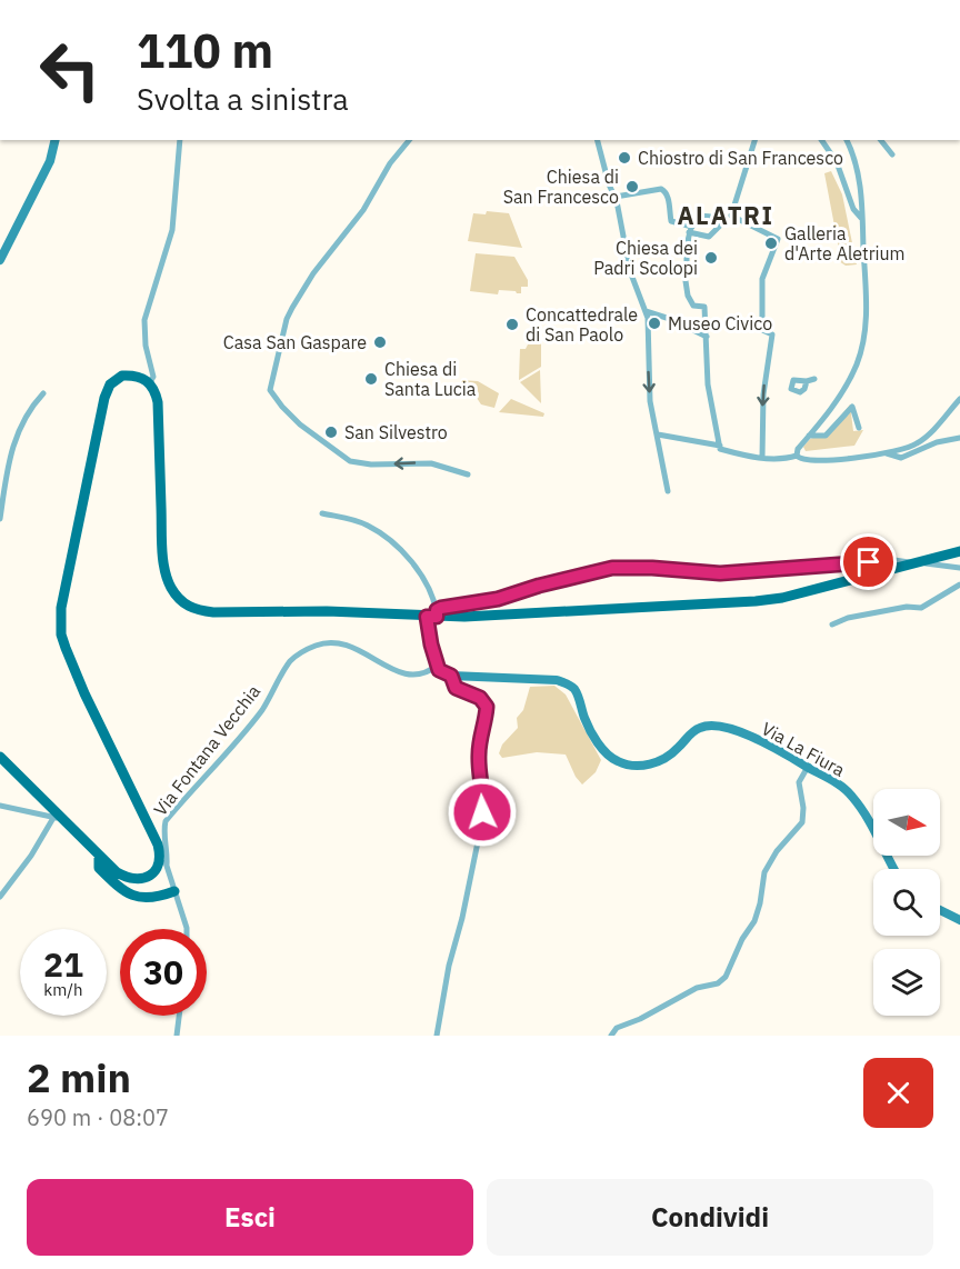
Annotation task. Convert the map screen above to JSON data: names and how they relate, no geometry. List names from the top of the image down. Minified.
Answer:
{"streets":{"main road":["Via La Fiura"],"street":["Via Fontana Vecchia"]},"districts":["ALATRI"],"places":["Chiostro di San Francesco","Chiesa di San Francesco","Galleria d'Arte Aletrium","Chiesa dei Padri Scolopi","Museo Civico","Concattedrale di San Paolo","Casa San Gaspare","Chiesa di Santa Lucia","San Silvestro"],"north":"right","page":{"turn":["110 m","Svolta a sinistra"],"speed":"21 km/h","limit":"30","heading":["2 min","690 m · 08:07"],"buttons":["Esci","Condividi"]}}
